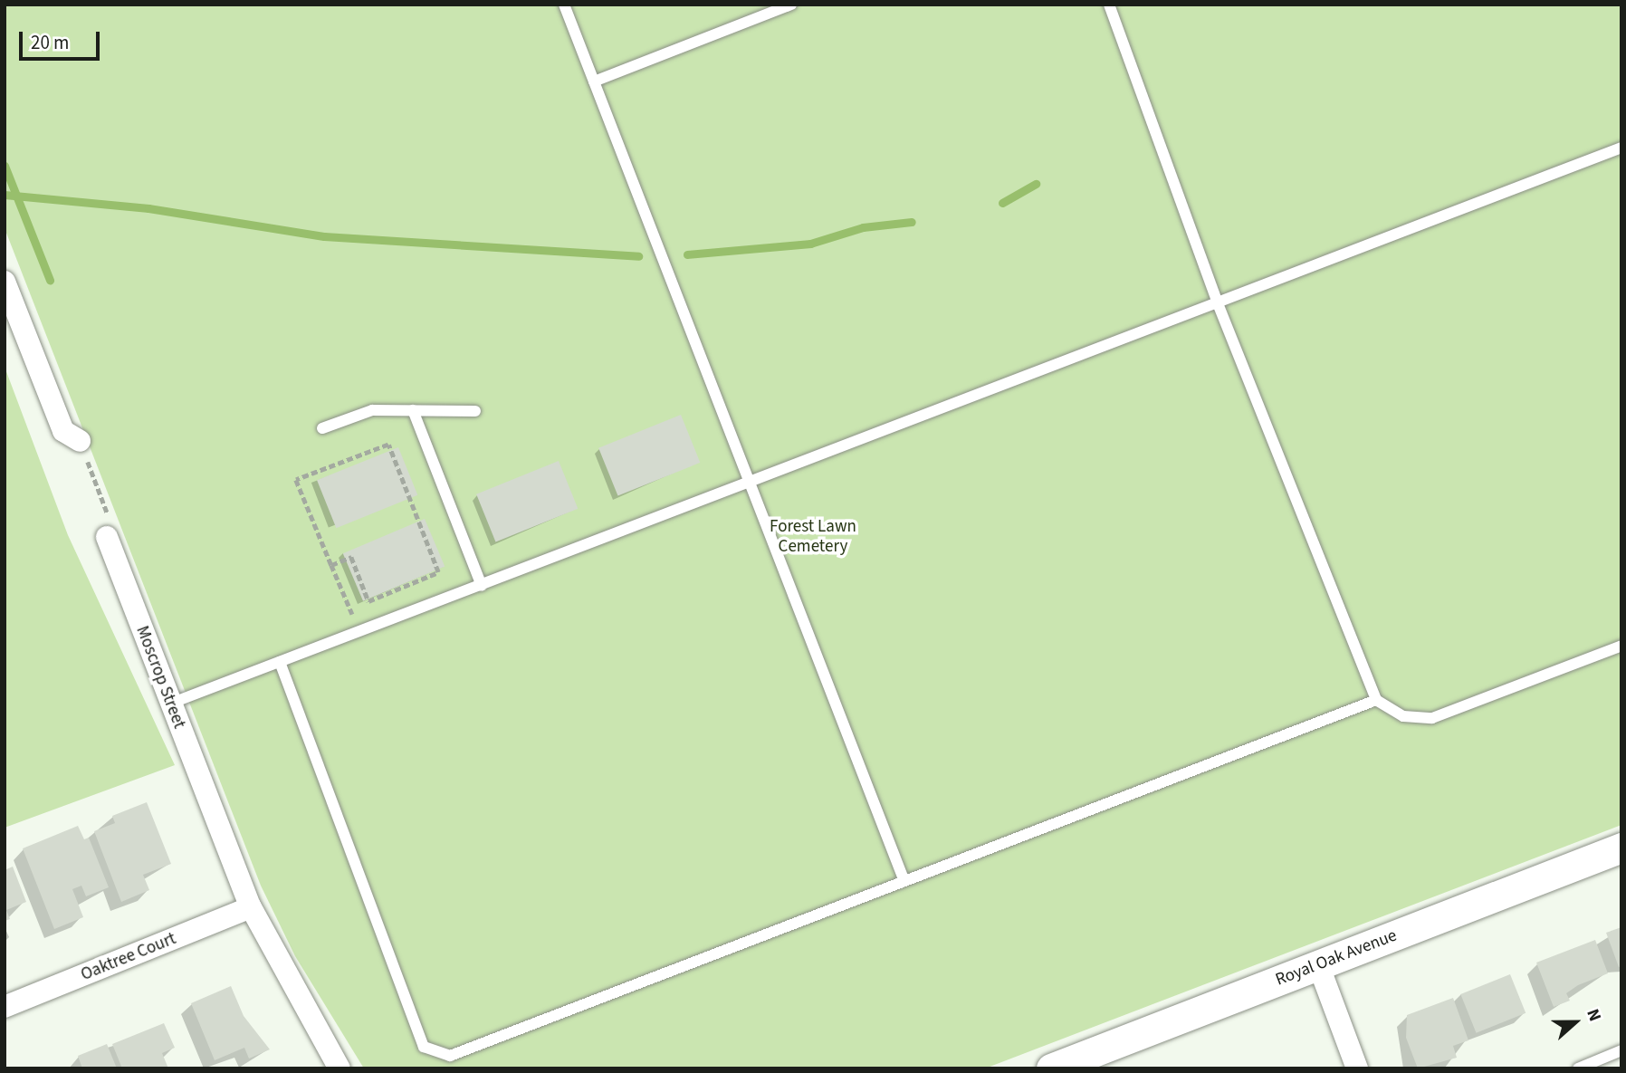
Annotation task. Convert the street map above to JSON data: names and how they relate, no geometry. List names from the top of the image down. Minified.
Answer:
{"streets":{"street":["Moscrop Street","Oaktree Court","Royal Oak Avenue"]},"crossings":[["Moscrop Street","Oaktree Court"]],"parks":["Forest Lawn Cemetery"],"scale_bar":"20 m","north":"right"}
